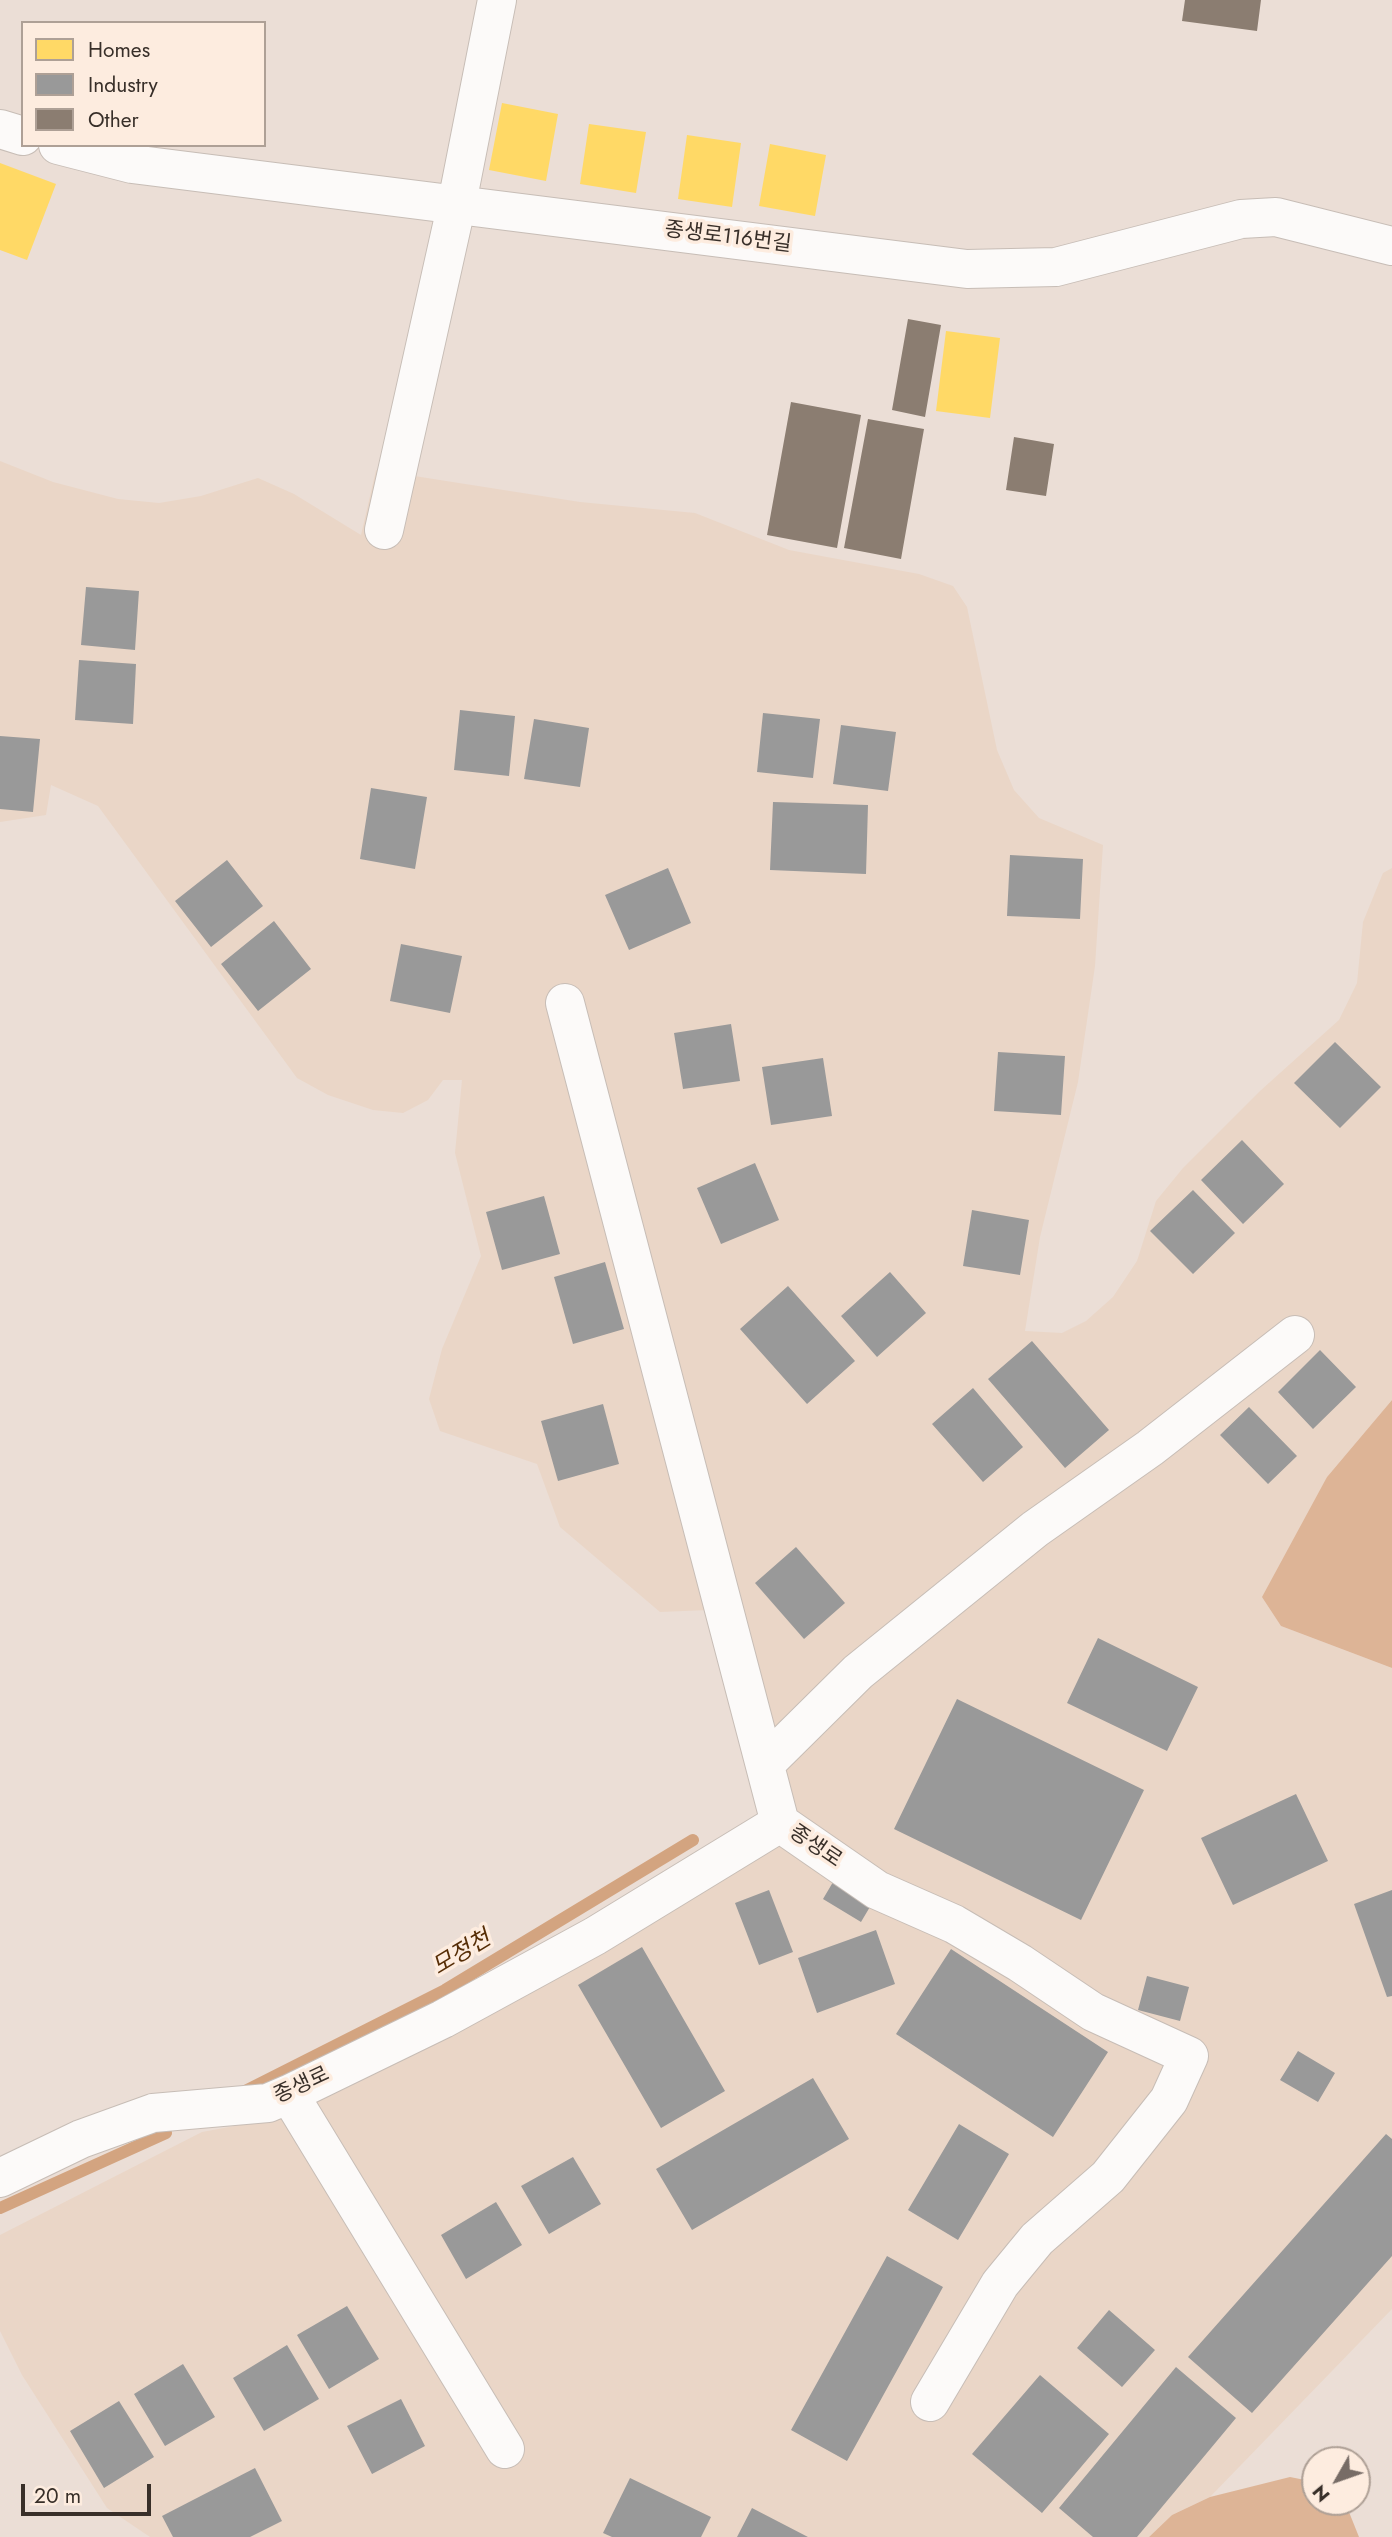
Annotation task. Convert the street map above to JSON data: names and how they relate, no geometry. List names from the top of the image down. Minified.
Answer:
{"streets":{"lane":["종생로116번길","종생로"]},"water":["모정천"],"legend":["Homes","Industry","Other"],"scale_bar":"20 m","north":"bottom left"}
